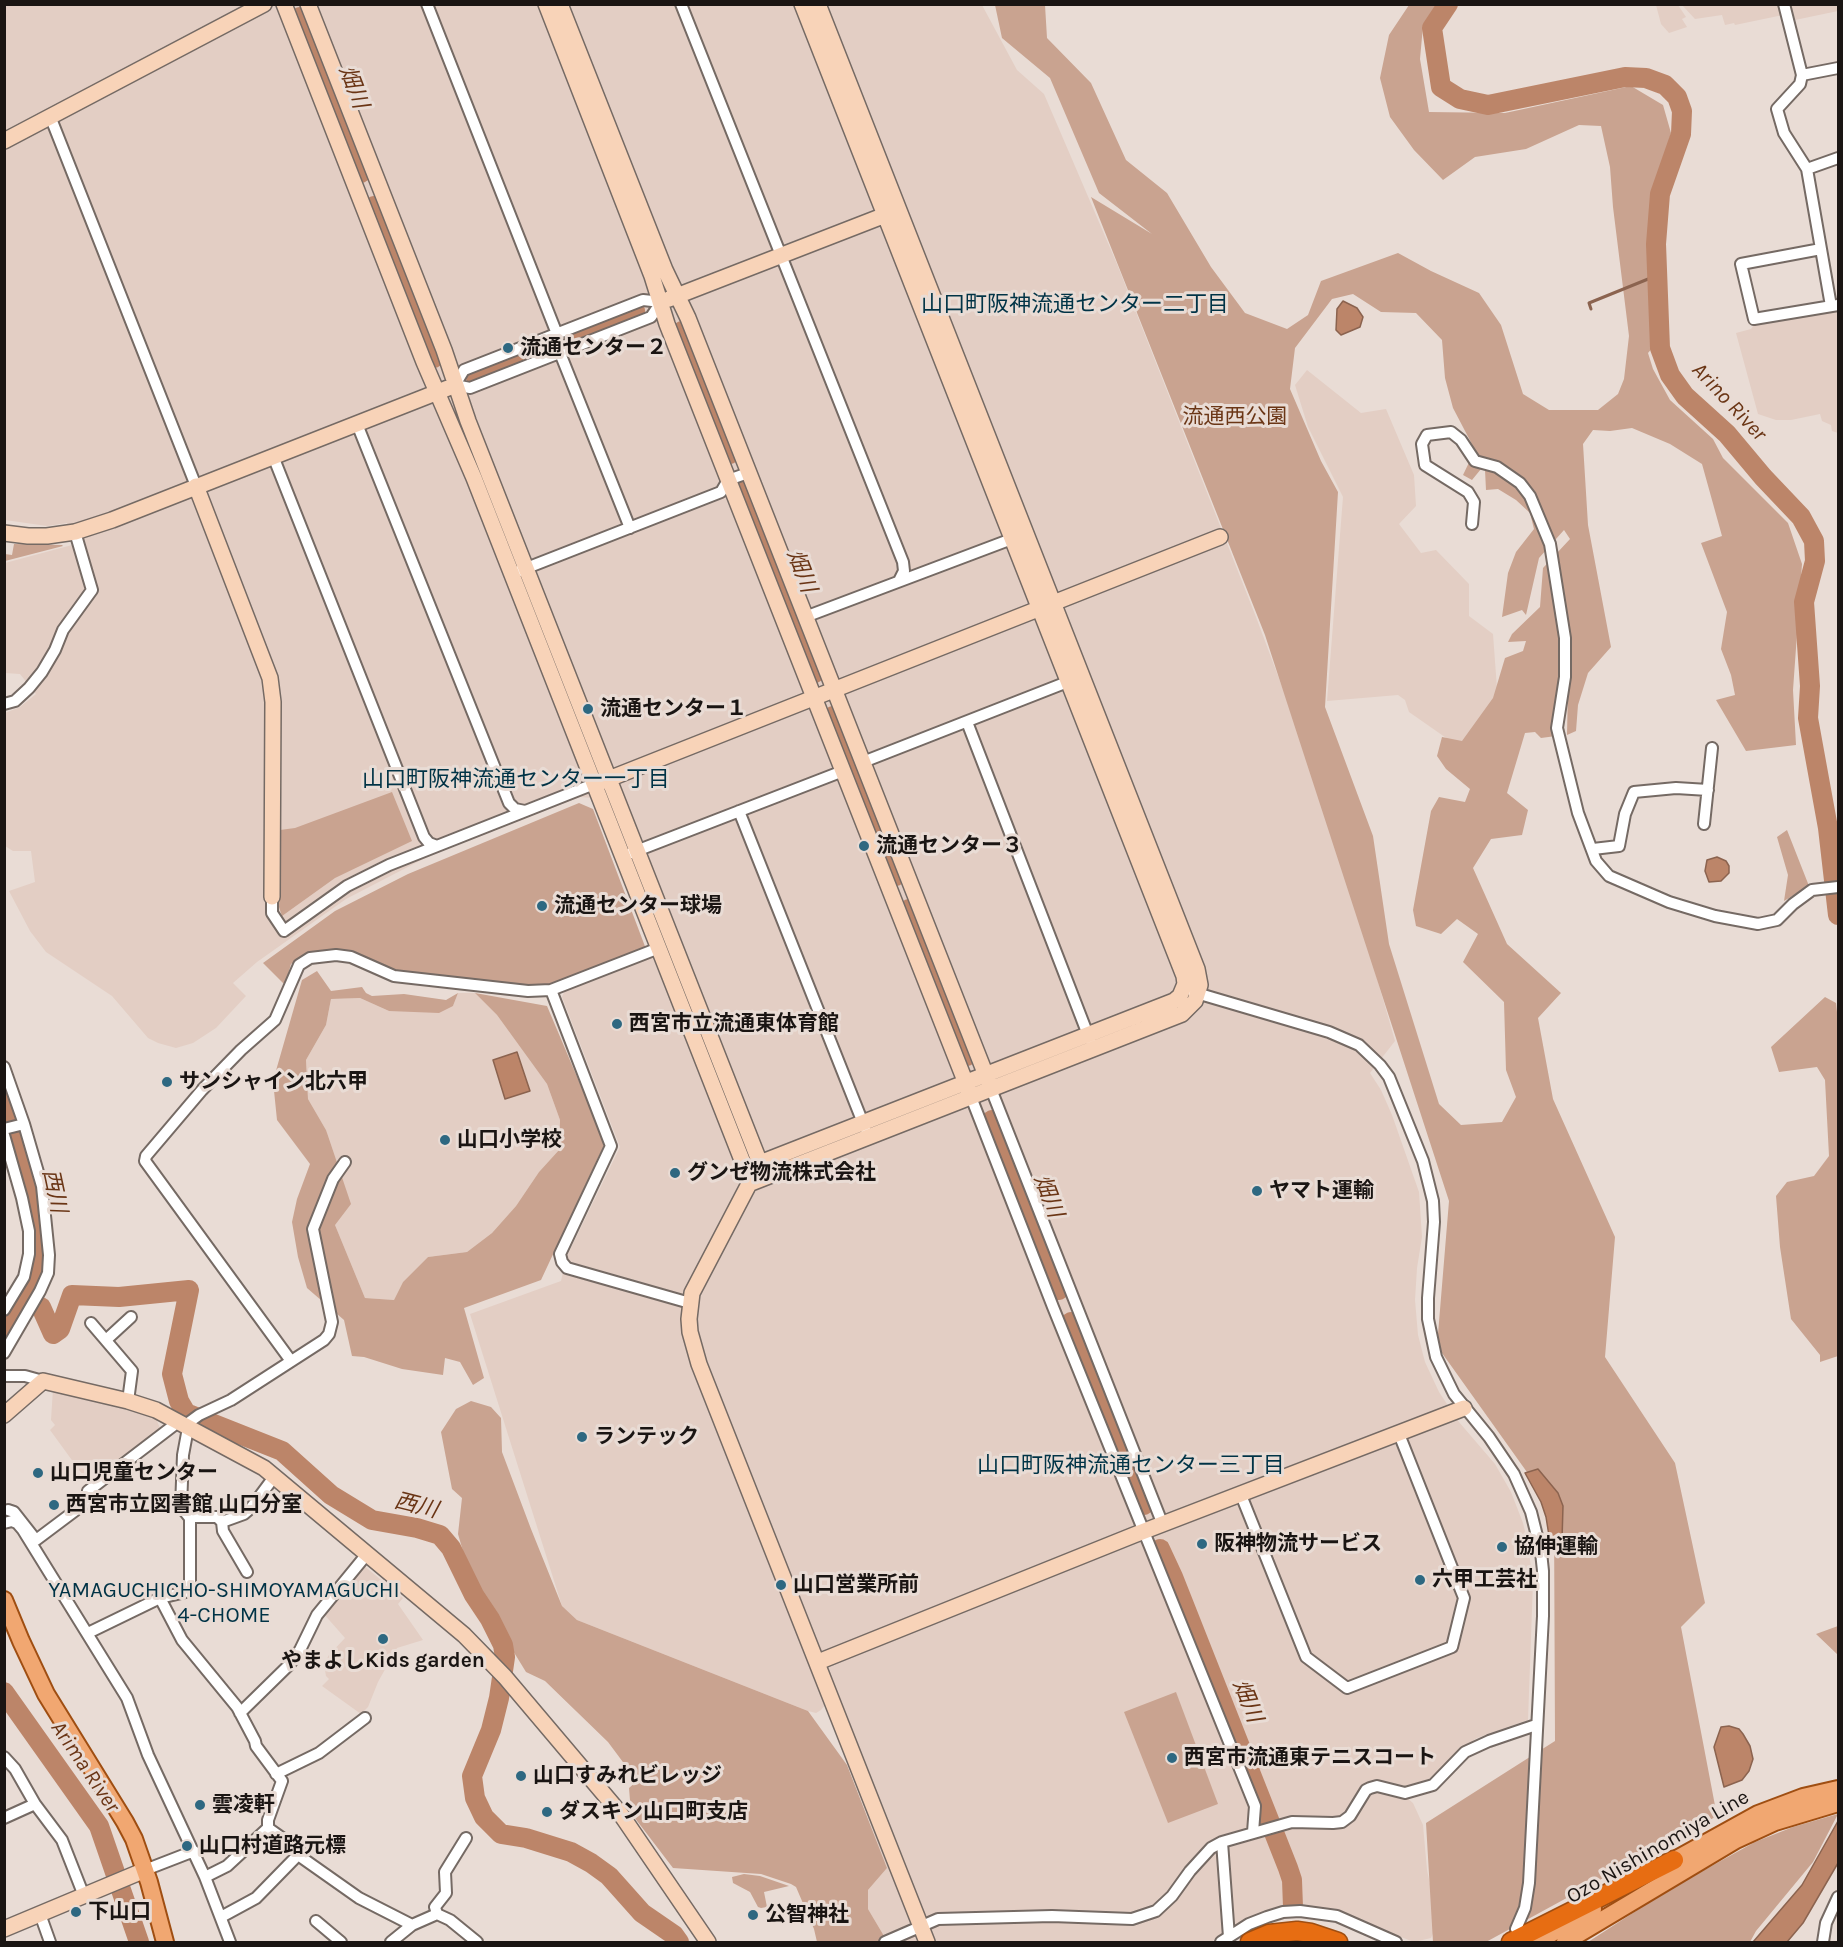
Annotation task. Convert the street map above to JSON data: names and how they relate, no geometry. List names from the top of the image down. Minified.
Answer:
{"streets":{"main road":["Ozo Nishinomiya Line"]},"districts":["山口町阪神流通センター二丁目","山口町阪神流通センター一丁目","山口町阪神流通センター三丁目","YAMAGUCHICHO-SHIMOYAMAGUCHI 4-CHOME"],"water":["畑川","Arino River","西川","Arima River"],"parks":["流通西公園"],"places":["流通センター２","流通センター１","流通センター３","流通センター球場","西宮市立流通東体育館","サンシャイン北六甲","山口小学校","グンゼ物流株式会社","ヤマト運輸","ランテック","山口児童センター","西宮市立図書館 山口分室","阪神物流サービス","協伸運輸","六甲工芸社","山口営業所前","やまよしKids garden","西宮市流通東テニスコート","山口すみれビレッジ","雲凌軒","ダスキン山口町支店","山口村道路元標","下山口","公智神社"]}
